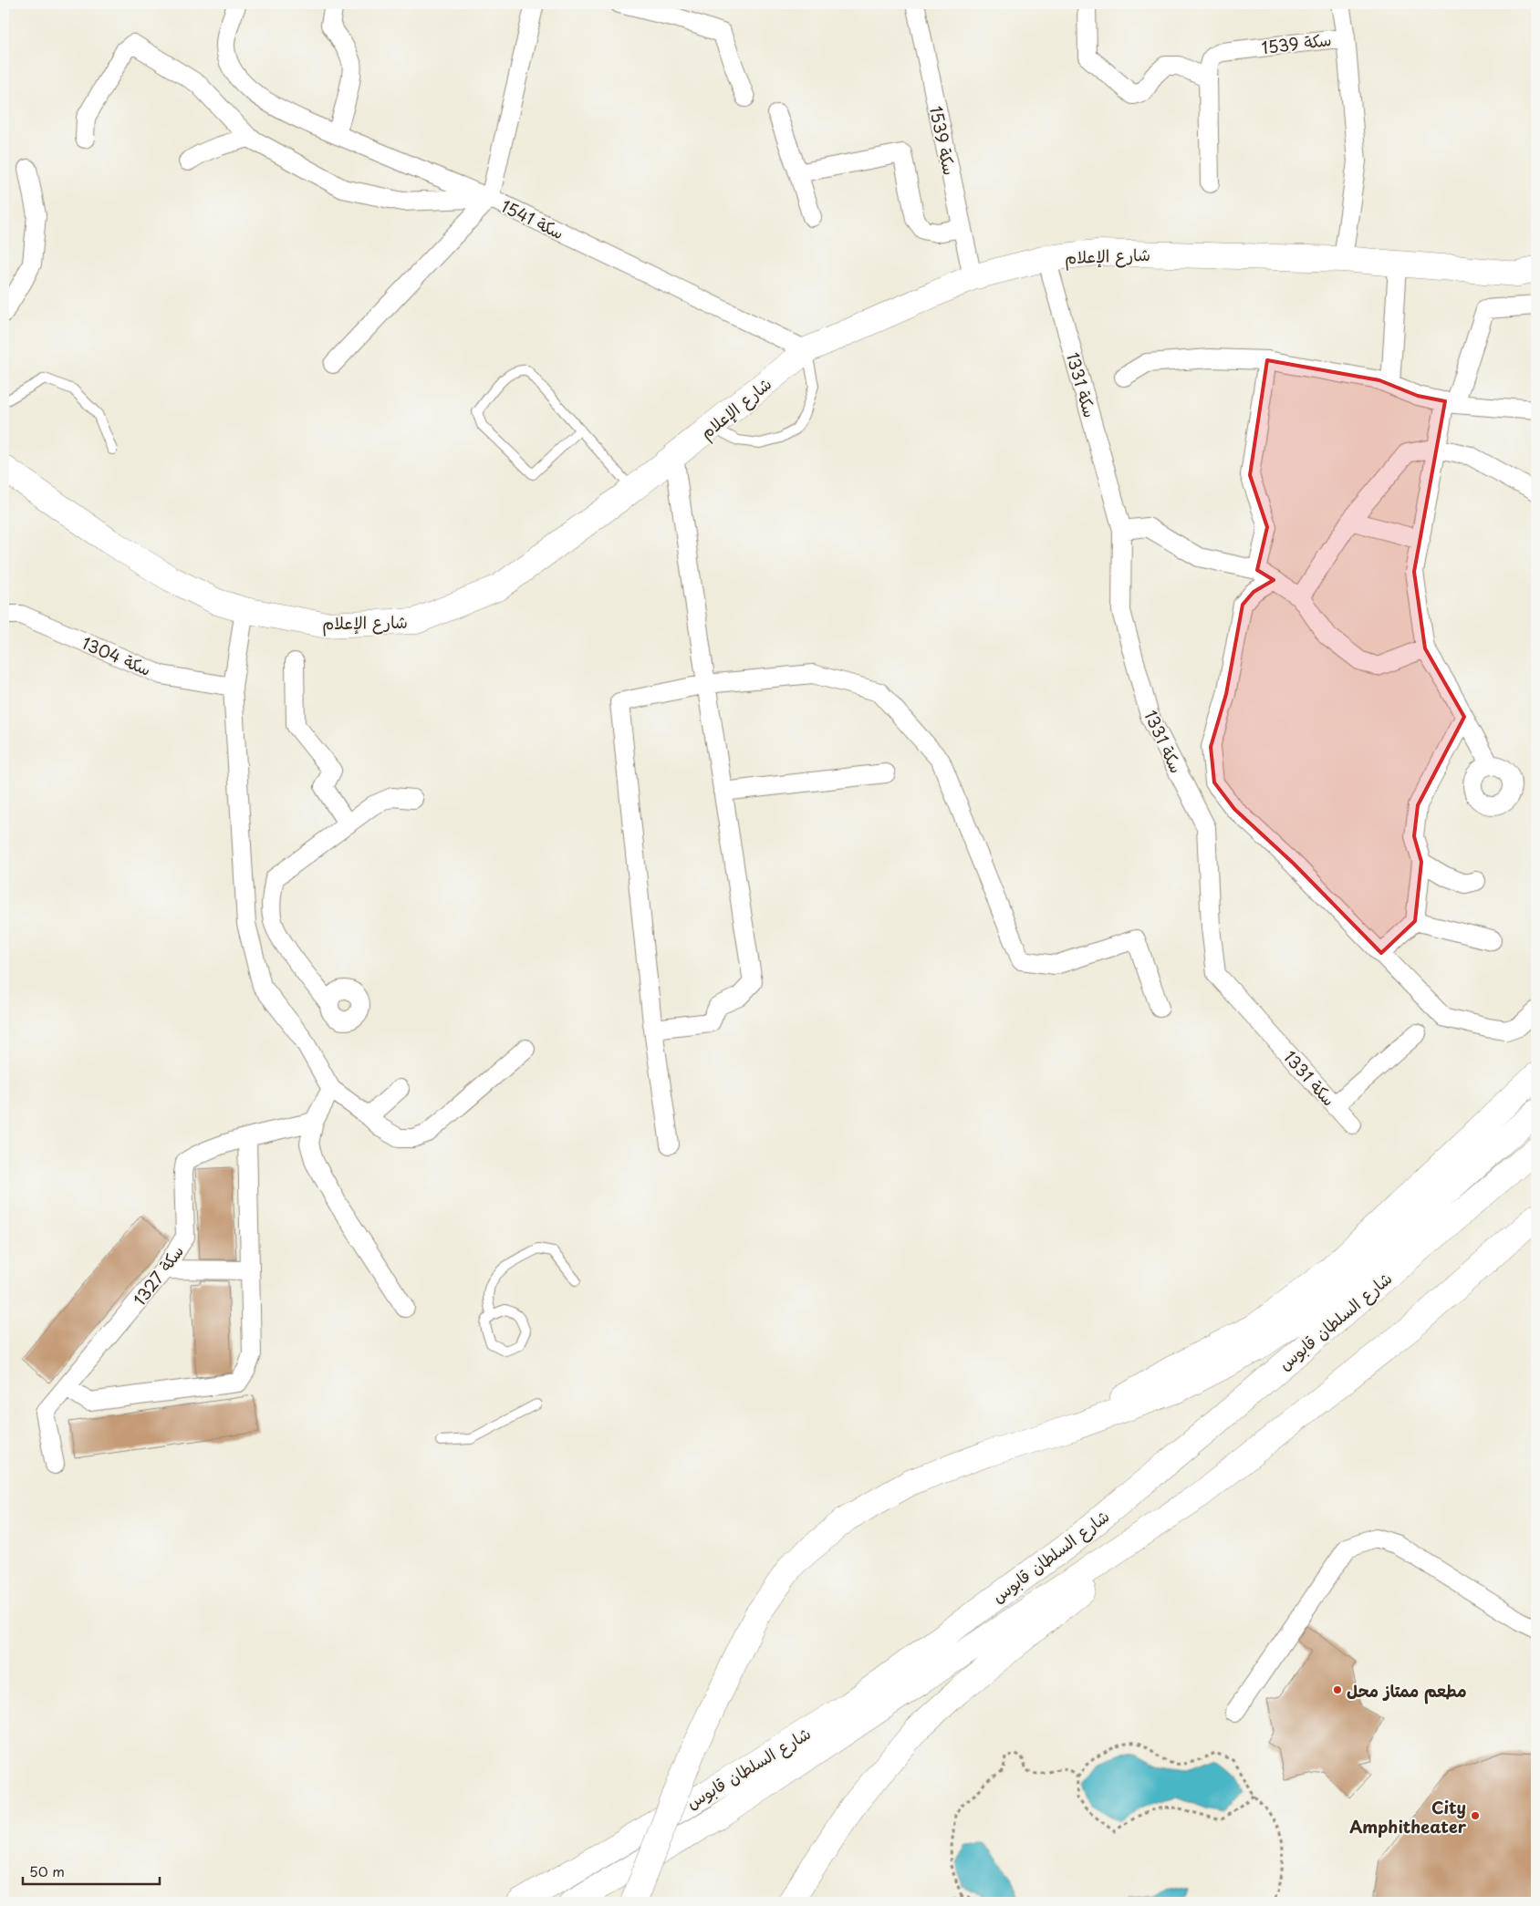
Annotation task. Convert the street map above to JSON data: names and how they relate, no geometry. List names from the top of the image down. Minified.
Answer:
{"streets":{"main road":["شارع الإعلام","شارع السلطان قابوس"],"street":["سكة 1539","سكة 1541","سكة 1331","سكة 1304","سكة 1327"]},"crossings":[["سكة 1539","شارع الإعلام"],["سكة 1541","شارع الإعلام"],["شارع الإعلام","سكة 1331"]],"places":["مطعم ممتاز محل","City Amphitheater"],"scale_bar":"50 m"}
